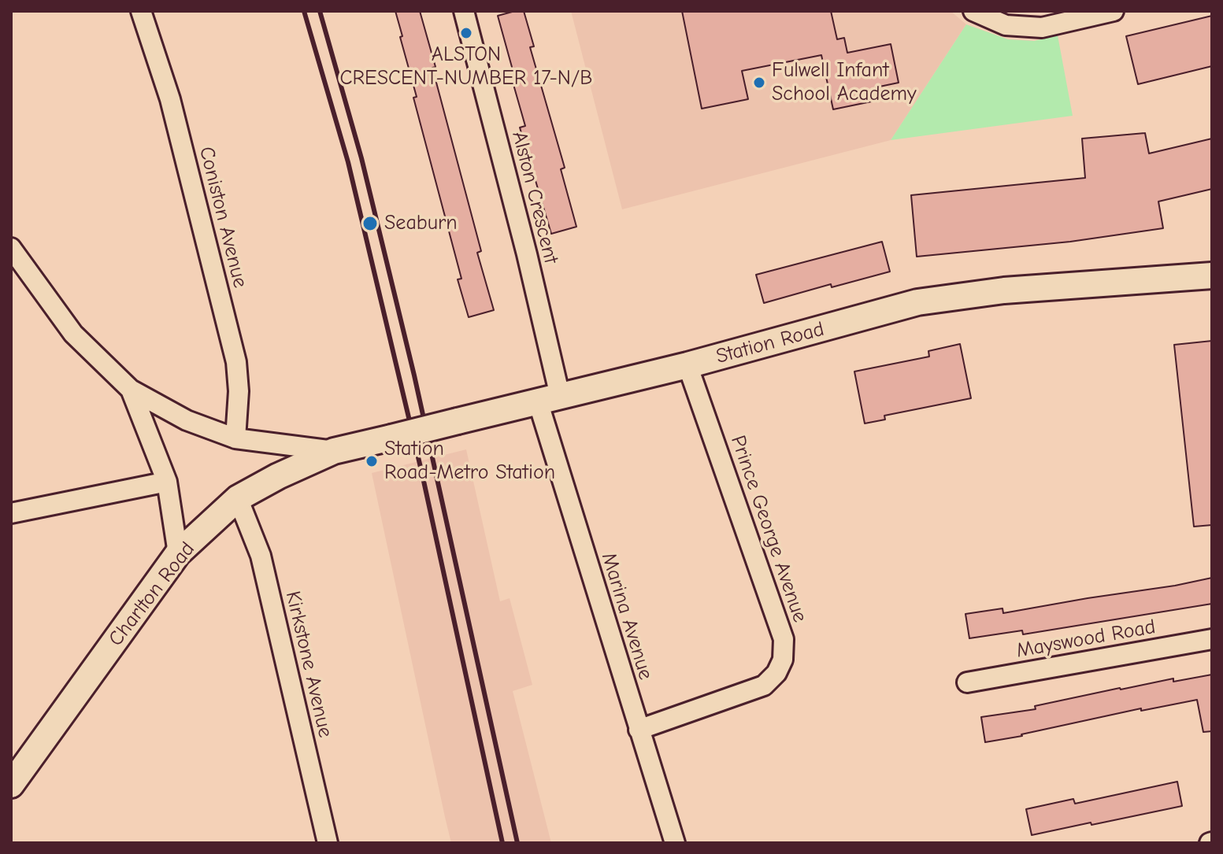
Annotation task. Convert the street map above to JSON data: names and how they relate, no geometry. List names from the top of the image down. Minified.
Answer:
{"streets":{"main road":["Station Road","Charlton Road"],"street":["Alston Crescent","Coniston Avenue","Prince George Avenue","Marina Avenue","Mayswood Road","Kirkstone Avenue"]},"crossings":[["Alston Crescent","Station Road"],["Alston Crescent","Marina Avenue"],["Station Road","Prince George Avenue"],["Station Road","Charlton Road"],["Station Road","Marina Avenue"],["Prince George Avenue","Marina Avenue"],["Charlton Road","Kirkstone Avenue"]],"places":["ALSTON CRESCENT-NUMBER 17-N/B","Fulwell Infant School Academy","Seaburn","Station Road-Metro Station"]}
